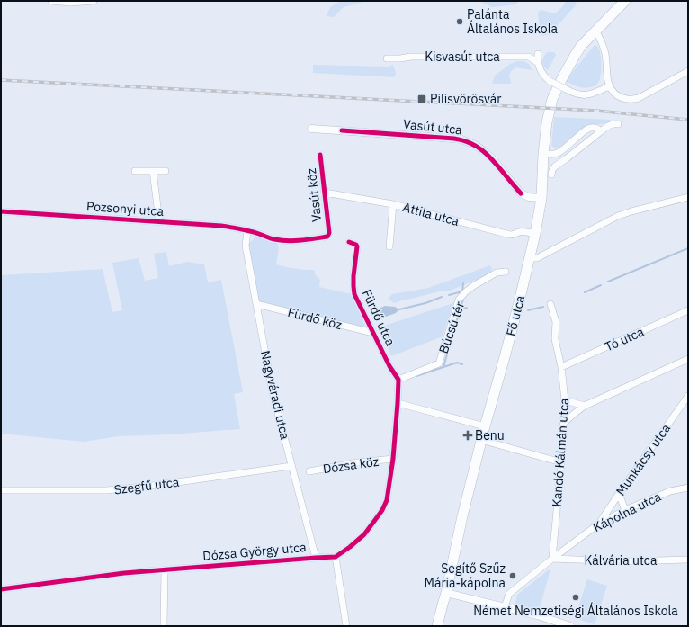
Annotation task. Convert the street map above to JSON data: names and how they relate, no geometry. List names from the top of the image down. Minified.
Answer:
{"streets":{"main road":["Fő utca"],"street":["Kisvasút utca","Vasút utca","Vasút köz","Pozsonyi utca","Attila utca","Fürdő utca","Fürdő köz","Búcsú tér","Tó utca","Nagyváradi utca","Kandó Kálmán utca","Munkácsy utca","Dózsa köz","Szegfű utca","Kápolna utca","Dózsa György utca","Kálvária utca"]},"crossings":[["Vasút utca","Fő utca"],["Vasút köz","Pozsonyi utca"],["Vasút köz","Attila utca"],["Vasút köz","Nagyváradi utca"],["Pozsonyi utca","Nagyváradi utca"],["Attila utca","Fő utca"],["Fürdő utca","Fürdő köz"],["Fürdő utca","Búcsú tér"],["Fürdő köz","Nagyváradi utca"],["Tó utca","Kandó Kálmán utca"],["Nagyváradi utca","Szegfű utca"],["Nagyváradi utca","Dózsa György utca"],["Kandó Kálmán utca","Kápolna utca"],["Kandó Kálmán utca","Kálvária utca"],["Munkácsy utca","Kápolna utca"],["Kápolna utca","Kálvária utca"]],"places":{"other":["Palánta Általános Iskola","Segítő Szűz Mária-kápolna","Német Nemzetiségi Általános Iskola"],"transit":["Pilisvörösvár"],"health":["Benu"]}}
